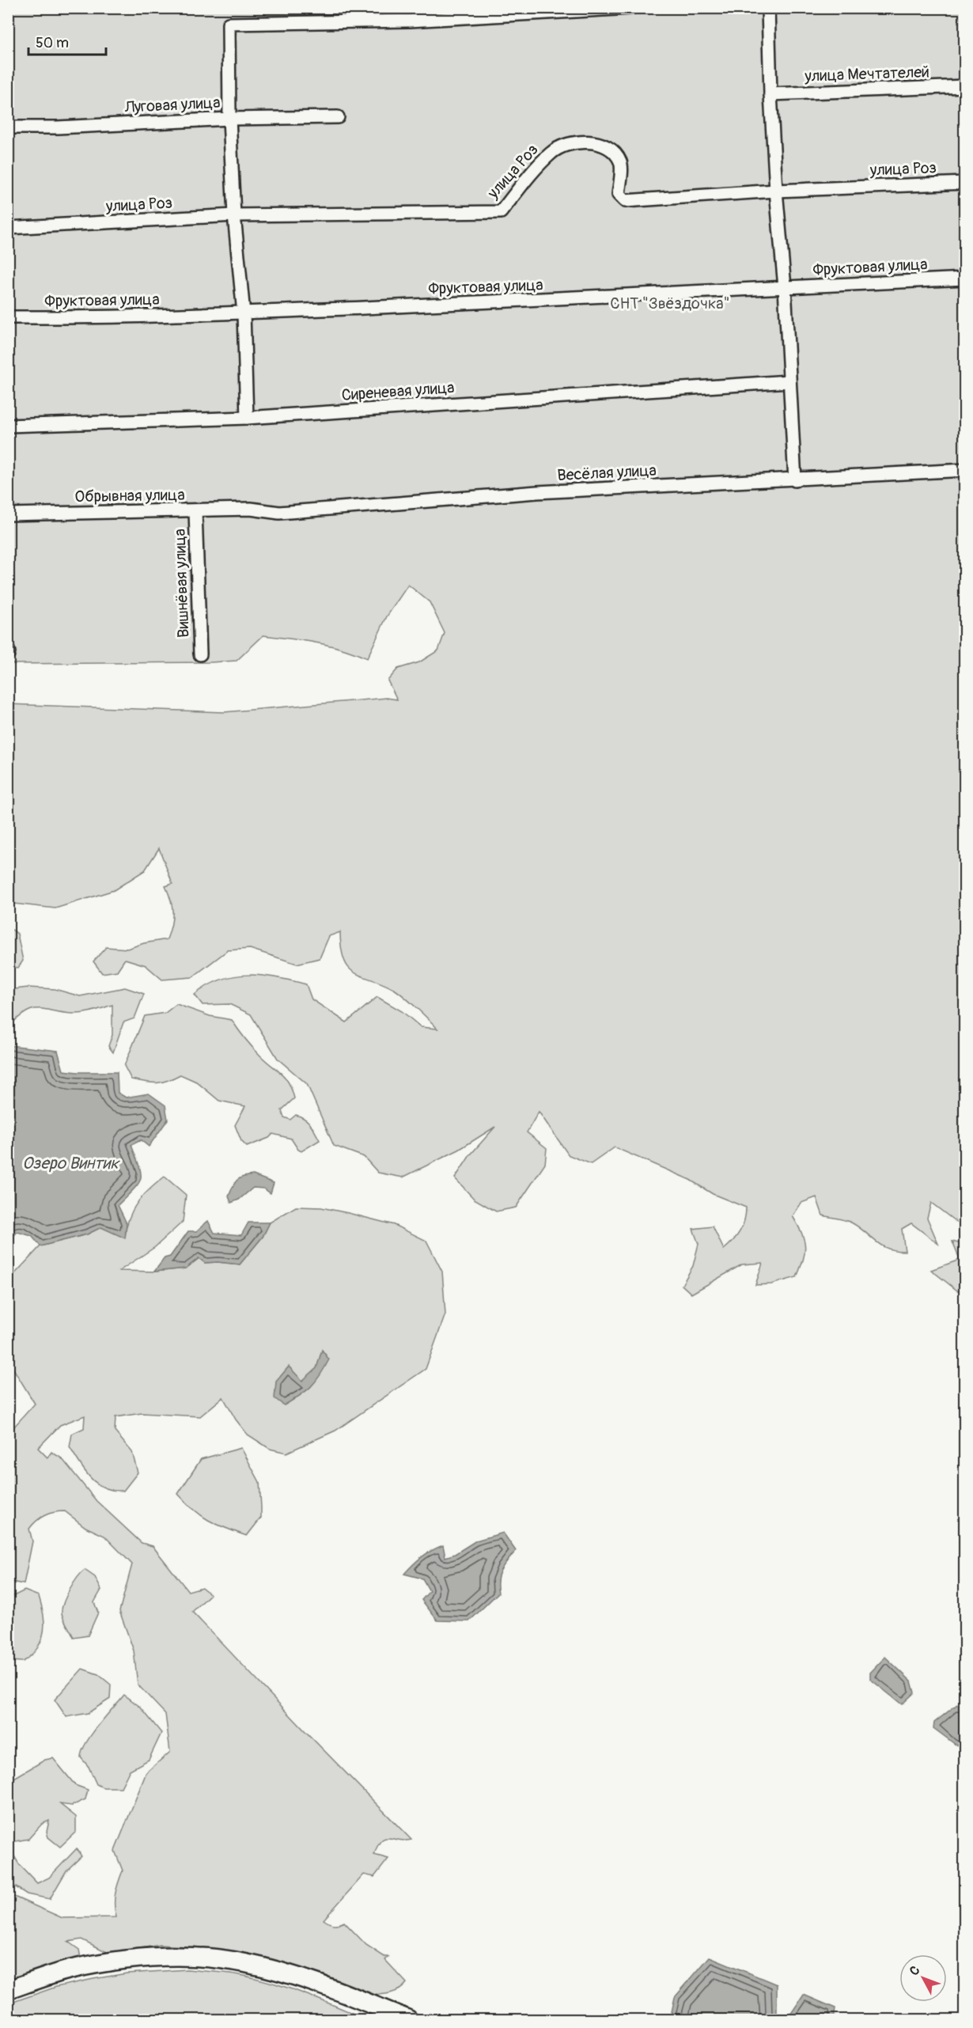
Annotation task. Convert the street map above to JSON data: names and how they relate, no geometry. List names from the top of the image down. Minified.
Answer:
{"streets":{"street":["улица Мечтателей","Луговая улица","улица Роз","Фруктовая улица","Сиреневая улица","Весёлая улица","Обрывная улица","Вишнёвая улица"]},"crossings":[["Весёлая улица","Обрывная улица"],["Обрывная улица","Вишнёвая улица"]],"water":["Озеро Винтик"],"parks":["СНТ \"Звёздочка\""],"scale_bar":"50 m","north":"top left"}
